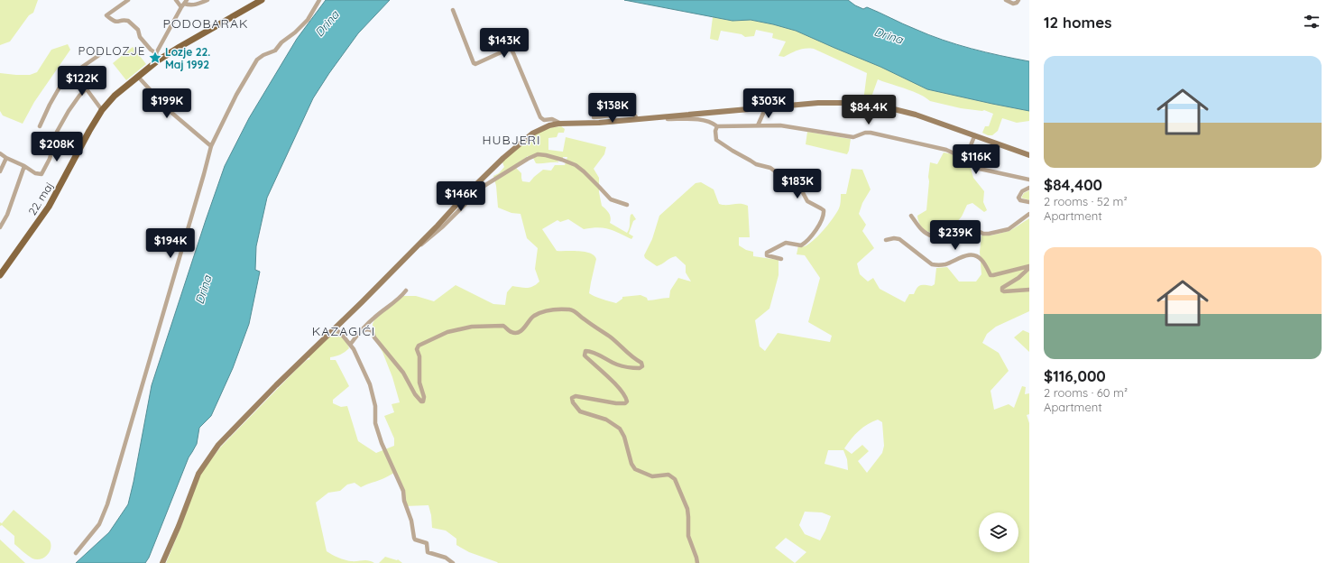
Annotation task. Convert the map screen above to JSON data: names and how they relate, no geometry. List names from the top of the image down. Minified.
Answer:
{"streets":{"main road":["22. maj"]},"districts":["PODOBARAK","PODLOZJE","HUBJERI","KAZAGIĆI"],"water":["Drina"],"places":{"place":["Lozje 22. Maj 1992"]},"page":{"heading":"12 homes","price":["$143K","$122K","$199K","$303K","$138K","$84.4K","$208K","$116K","$183K","$146K","$239K","$194K"],"list":[{"name":"$84,400","note":"2 rooms · 52 m² · Apartment"},{"name":"$116,000","note":"2 rooms · 60 m² · Apartment"}]}}
